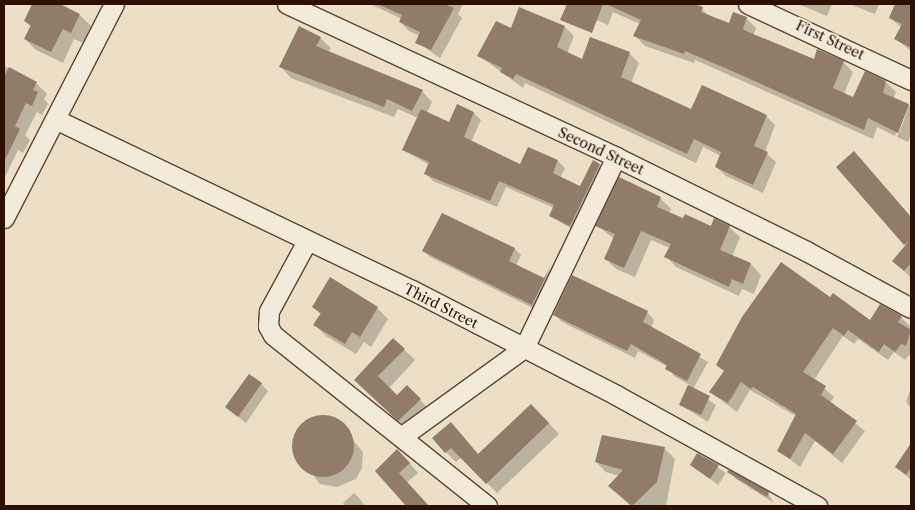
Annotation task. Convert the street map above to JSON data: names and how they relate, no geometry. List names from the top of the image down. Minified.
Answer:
{"streets":{"street":["First Street","Second Street","Third Street"]}}
